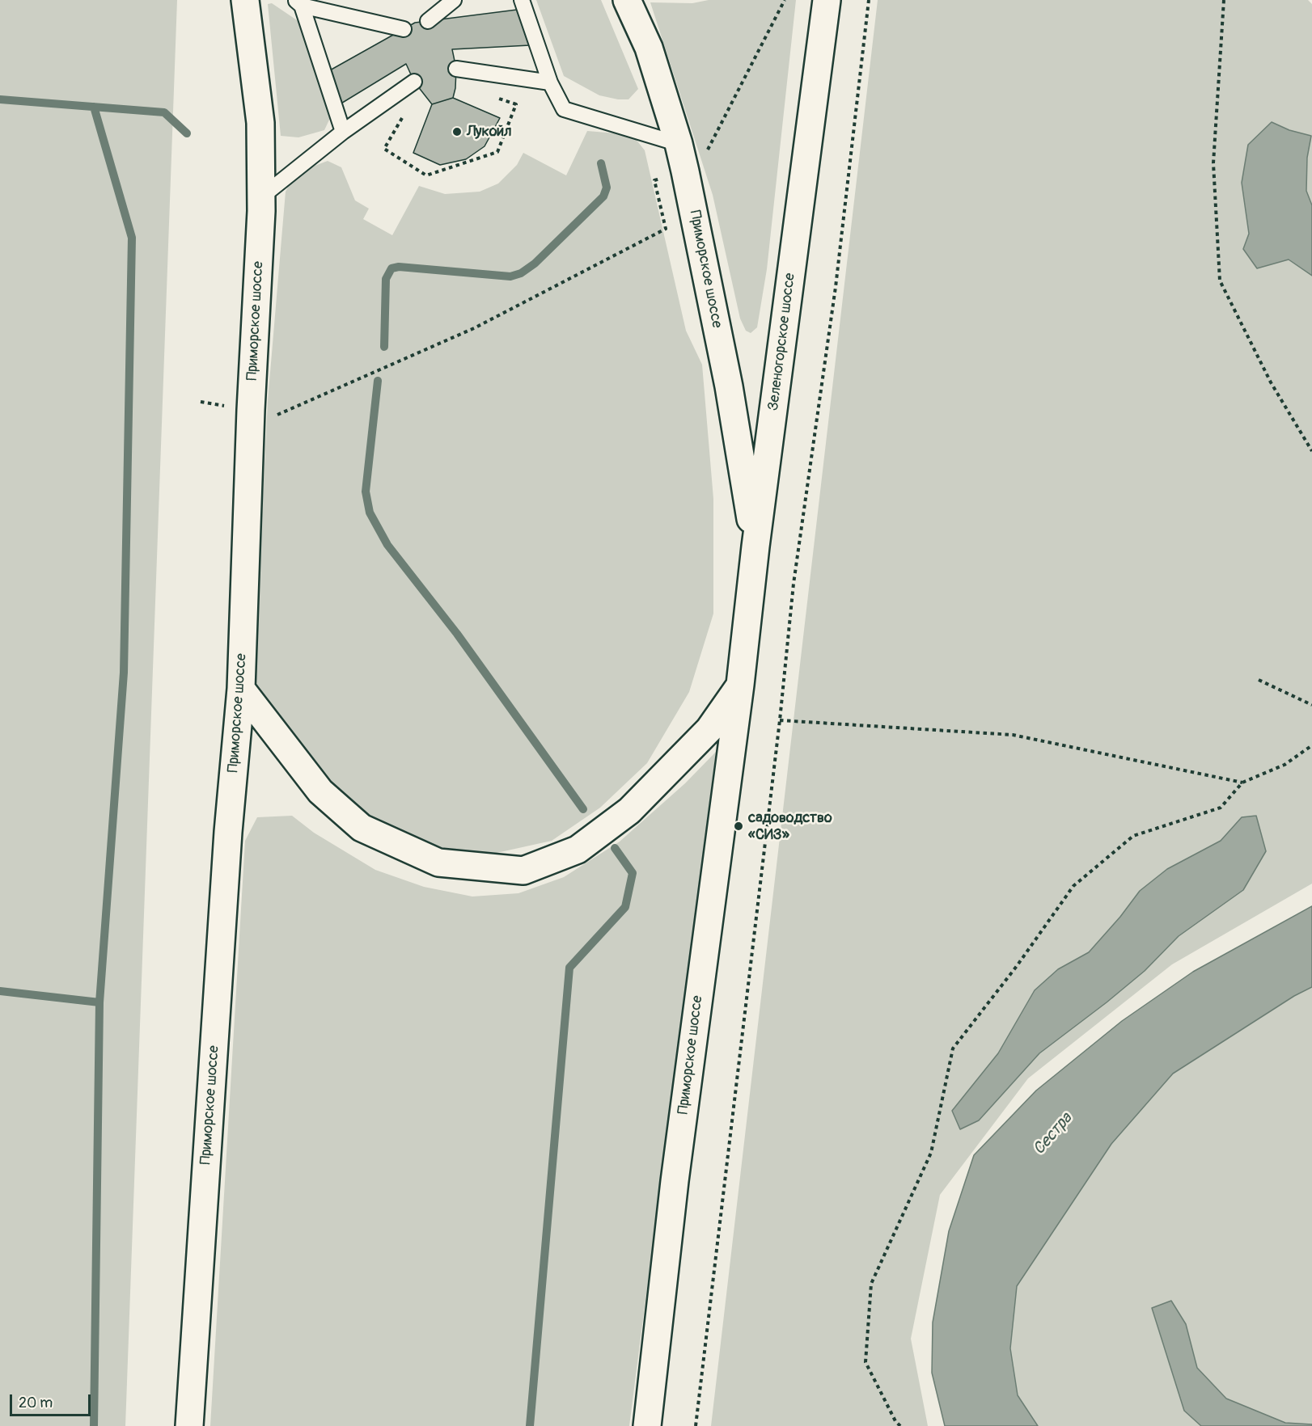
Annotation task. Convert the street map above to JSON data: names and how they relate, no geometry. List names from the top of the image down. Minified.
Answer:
{"streets":{"highway":["Приморское шоссе","Зеленогорское шоссе"]},"crossings":[["Приморское шоссе","Зеленогорское шоссе"]],"water":["Сестра"],"places":["Лукойл","садоводство «СИЗ»"],"scale_bar":"20 m"}
